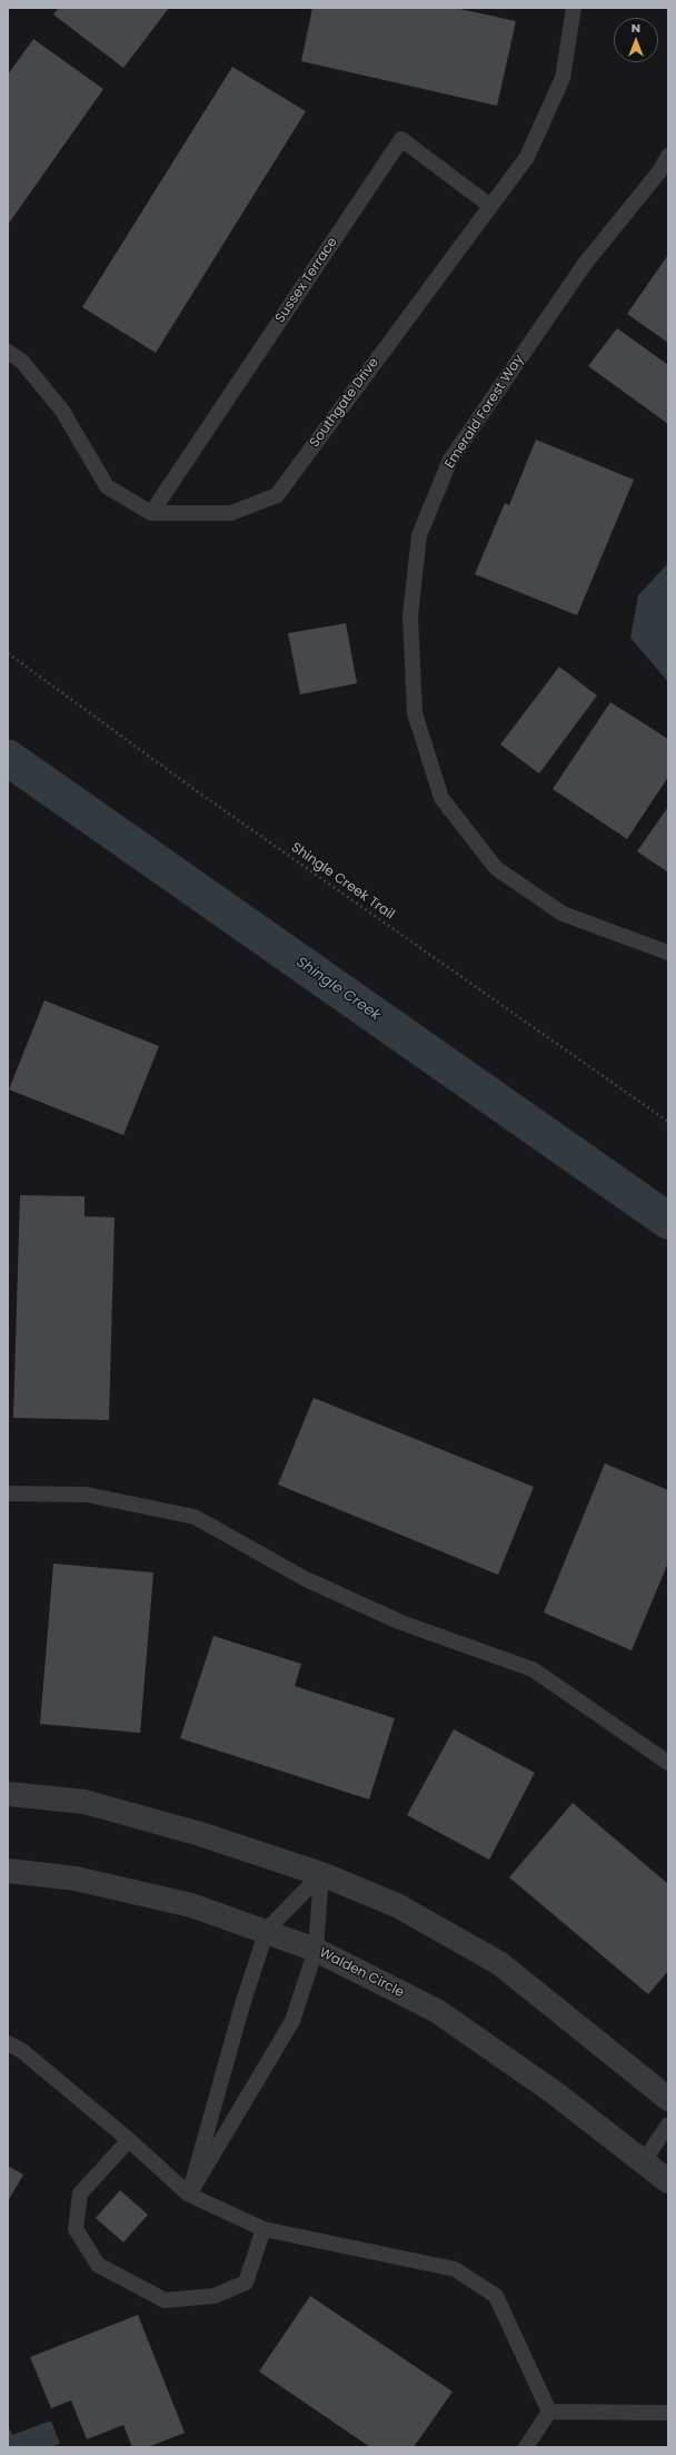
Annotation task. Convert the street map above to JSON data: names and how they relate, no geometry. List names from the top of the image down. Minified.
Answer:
{"streets":{"street":["Walden Circle"],"lane":["Sussex Terrace","Southgate Drive","Emerald Forest Way"],"path":["Shingle Creek Trail"]},"crossings":[["Sussex Terrace","Southgate Drive"]],"water":["Shingle Creek"],"north":"top"}
